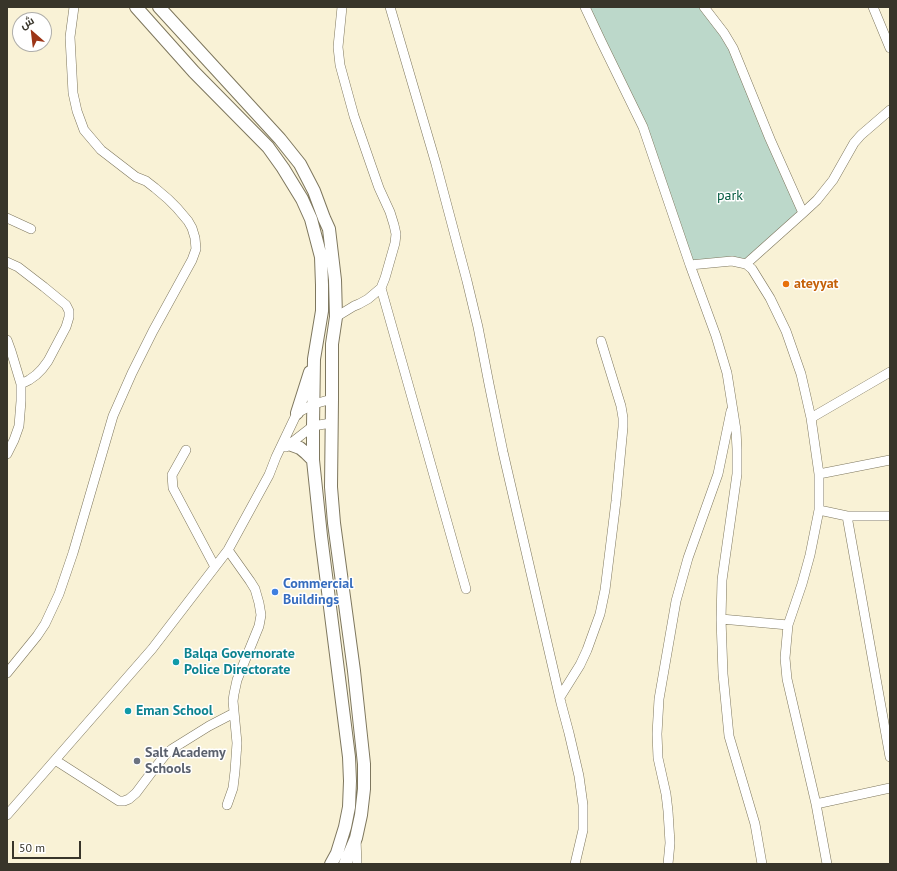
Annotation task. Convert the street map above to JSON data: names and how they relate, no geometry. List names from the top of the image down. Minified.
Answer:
{"parks":["park"],"places":["ateyyat","Commercial Buildings","Balqa Governorate Police Directorate","Eman School","Salt Academy Schools"],"scale_bar":"50 m","north":"top left"}
